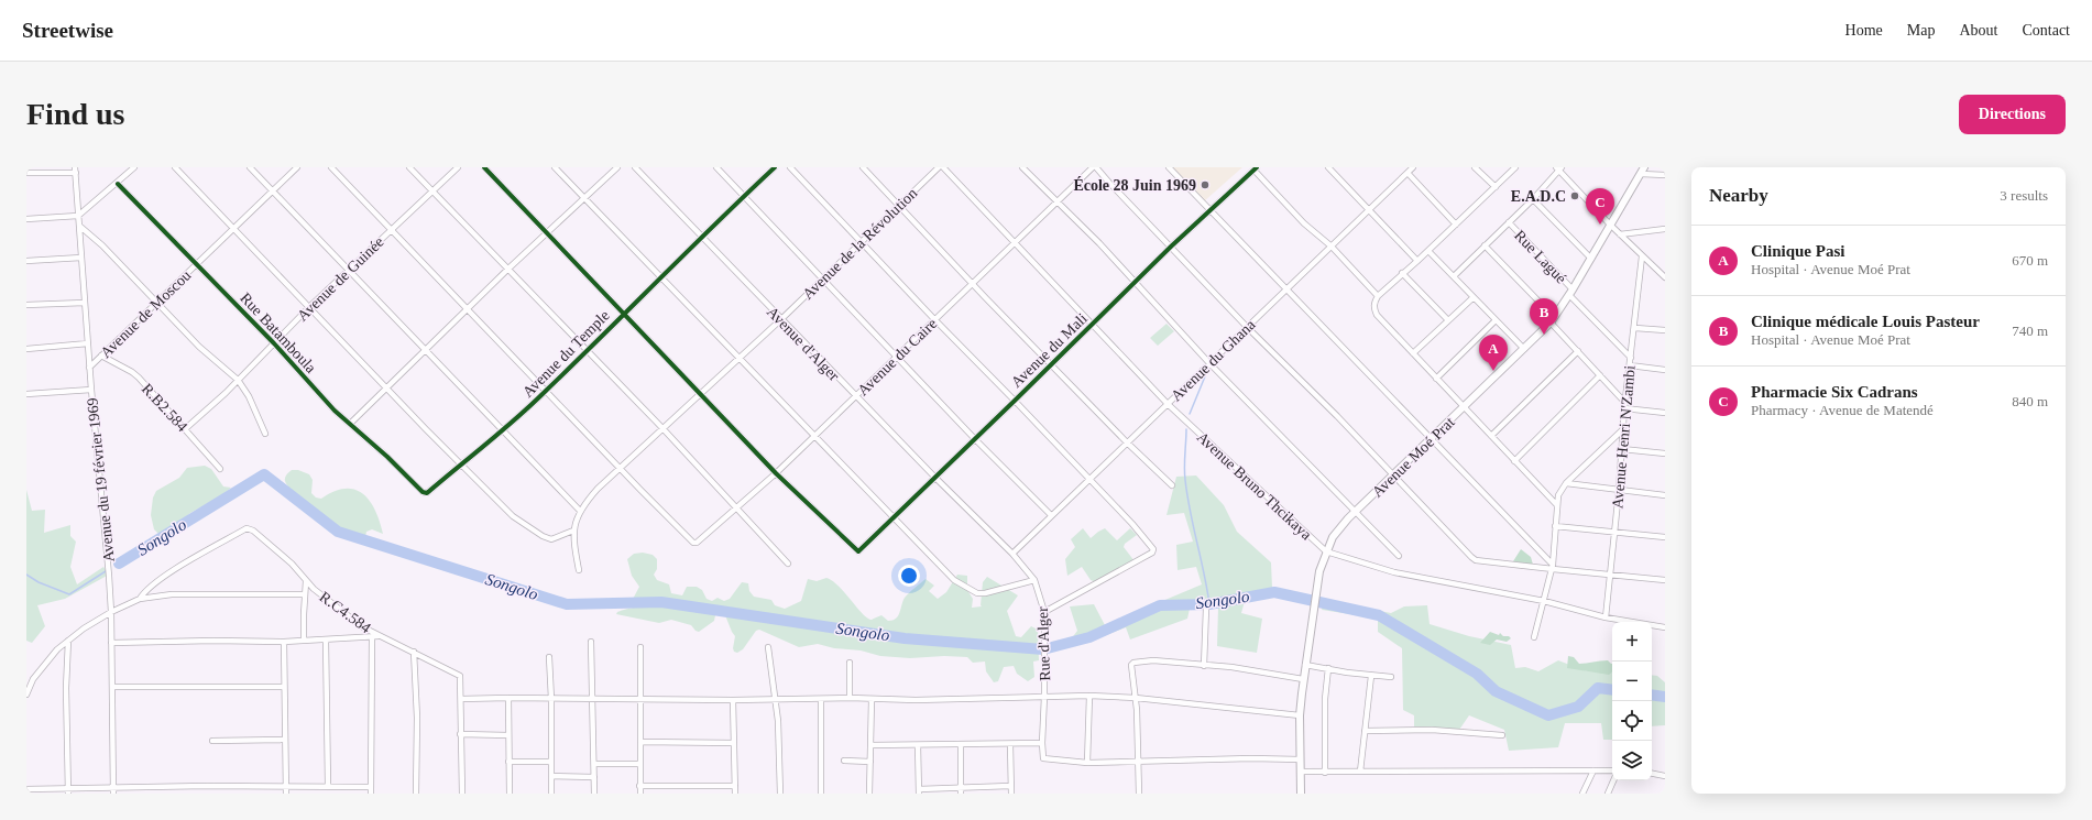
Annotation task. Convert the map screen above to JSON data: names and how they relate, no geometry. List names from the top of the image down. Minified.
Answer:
{"streets":{"street":["Avenue de la Révolution","Rue Lagué","Avenue de Guinée","Avenue de Moscou","Rue Batamboula","Avenue d'Alger","Avenue du Mali","Avenue du Temple","Avenue du Caire","Avenue du Ghana","R.B2.584","Avenue Henri N'Zambi","Avenue Moé Prat","Avenue du 19 février 1969","Avenue Bruno Thcikaya","R.C4.584","Rue d'Alger"]},"crossings":[["Avenue de la Révolution","Avenue d'Alger"],["Avenue de la Révolution","Avenue du Caire"],["Rue Lagué","Avenue Henri N'Zambi"],["Rue Lagué","Avenue Moé Prat"],["Avenue de Guinée","Rue Batamboula"],["Avenue de Guinée","R.B2.584"],["Avenue de Moscou","Rue Batamboula"],["Avenue de Moscou","R.B2.584"],["Avenue de Moscou","Avenue du 19 février 1969"],["Rue Batamboula","Avenue du Temple"],["Avenue d'Alger","Avenue du Mali"],["Avenue d'Alger","Avenue du Temple"],["Avenue d'Alger","Avenue du Caire"],["Avenue d'Alger","Avenue du Ghana"],["Avenue d'Alger","Rue d'Alger"],["Avenue du Mali","Avenue du Caire"],["Avenue du Mali","Avenue Bruno Thcikaya"],["Avenue du Caire","Avenue Bruno Thcikaya"],["Avenue du Ghana","Avenue Bruno Thcikaya"],["Avenue du Ghana","Rue d'Alger"],["Avenue Henri N'Zambi","Avenue Bruno Thcikaya"],["Avenue Moé Prat","Avenue Bruno Thcikaya"]],"water":["Songolo"],"places":["École 28 Juin 1969","E.A.D.C"],"page":{"header":"Streetwise","nav":["Home","Map","About","Contact"],"buttons":"Directions","title":"Find us","heading":["Nearby","3 results"],"pins":["C","B","A"],"list":[{"mark":"A","name":"Clinique Pasi","note":"Hospital · Avenue Moé Prat","value":"670 m"},{"mark":"B","name":"Clinique médicale Louis Pasteur","note":"Hospital · Avenue Moé Prat","value":"740 m"},{"mark":"C","name":"Pharmacie Six Cadrans","note":"Pharmacy · Avenue de Matendé","value":"840 m"}],"map_buttons":["+","−"]}}
